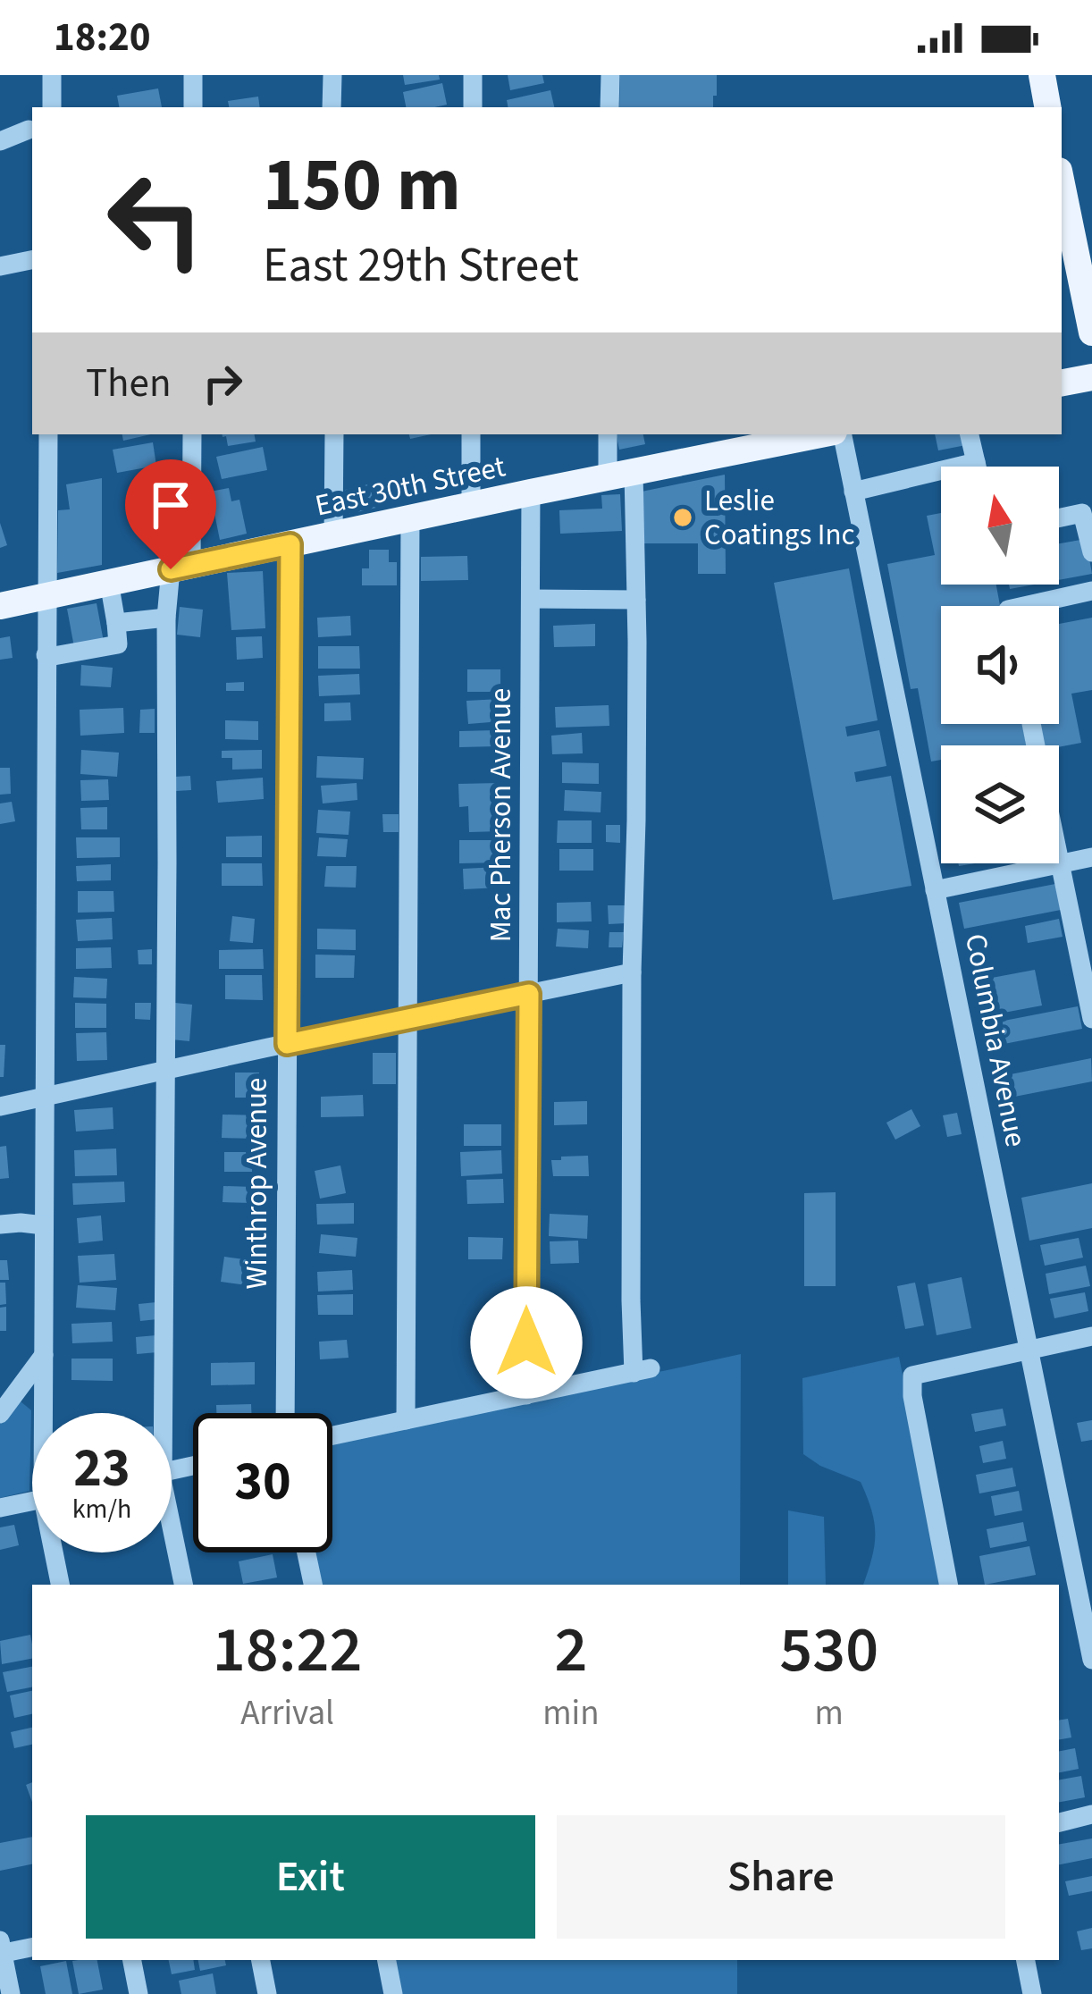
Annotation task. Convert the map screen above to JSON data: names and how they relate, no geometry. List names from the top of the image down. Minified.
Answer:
{"streets":{"main road":["East 30th Street"],"street":["Mac Pherson Avenue","Columbia Avenue","Winthrop Avenue"]},"crossings":[["East 30th Street","Mac Pherson Avenue"],["East 30th Street","Winthrop Avenue"]],"places":["Leslie Coatings Inc"],"north":"top","page":{"status":"18:20","turn":["150 m","East 29th Street"],"then":"Then","speed":"23 km/h","limit":"30","eta":["18:22","Arrival","2","min","530","m"],"buttons":["Exit","Share"]}}
